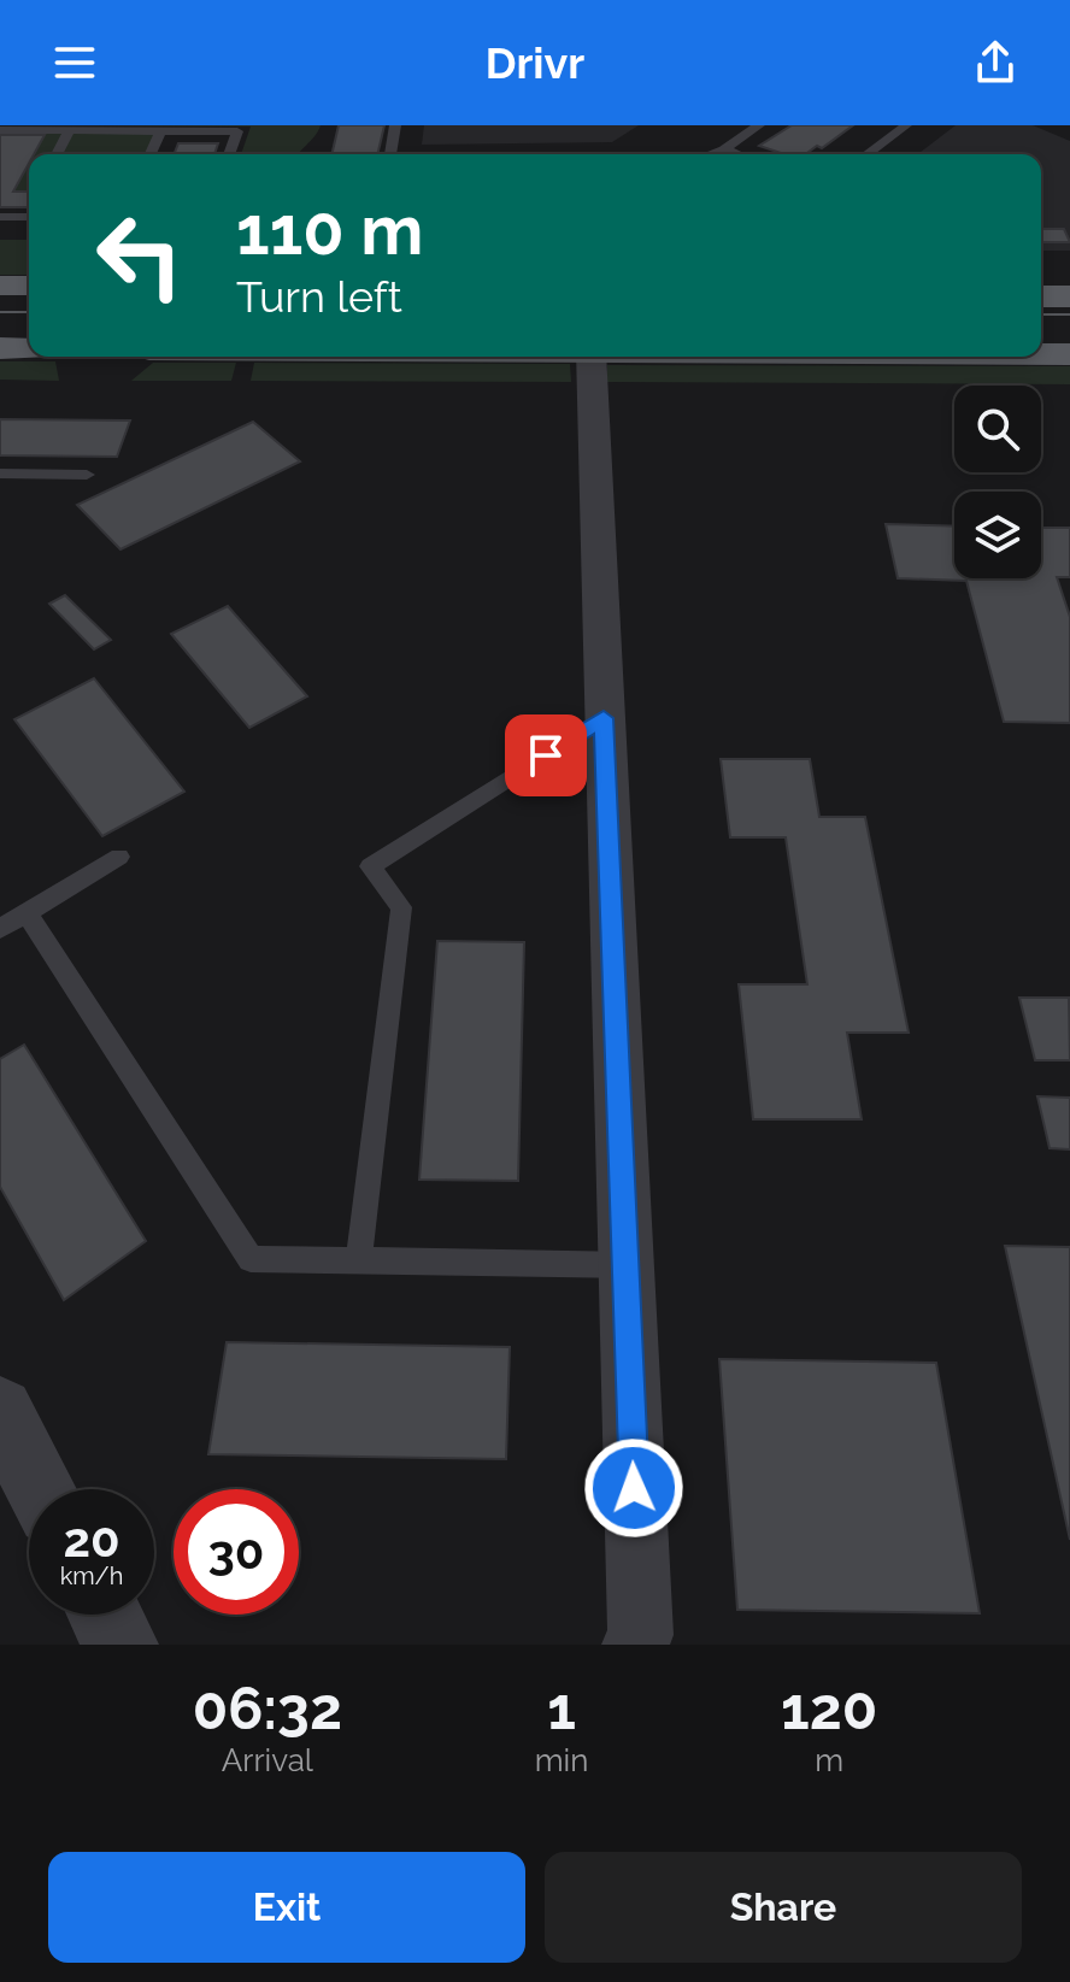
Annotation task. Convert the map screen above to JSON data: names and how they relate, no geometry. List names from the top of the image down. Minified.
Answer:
{"page":{"header":"Drivr","turn":["110 m","Turn left"],"speed":"20 km/h","limit":"30","eta":["06:32","Arrival","1","min","120","m"],"buttons":["Exit","Share"]}}
